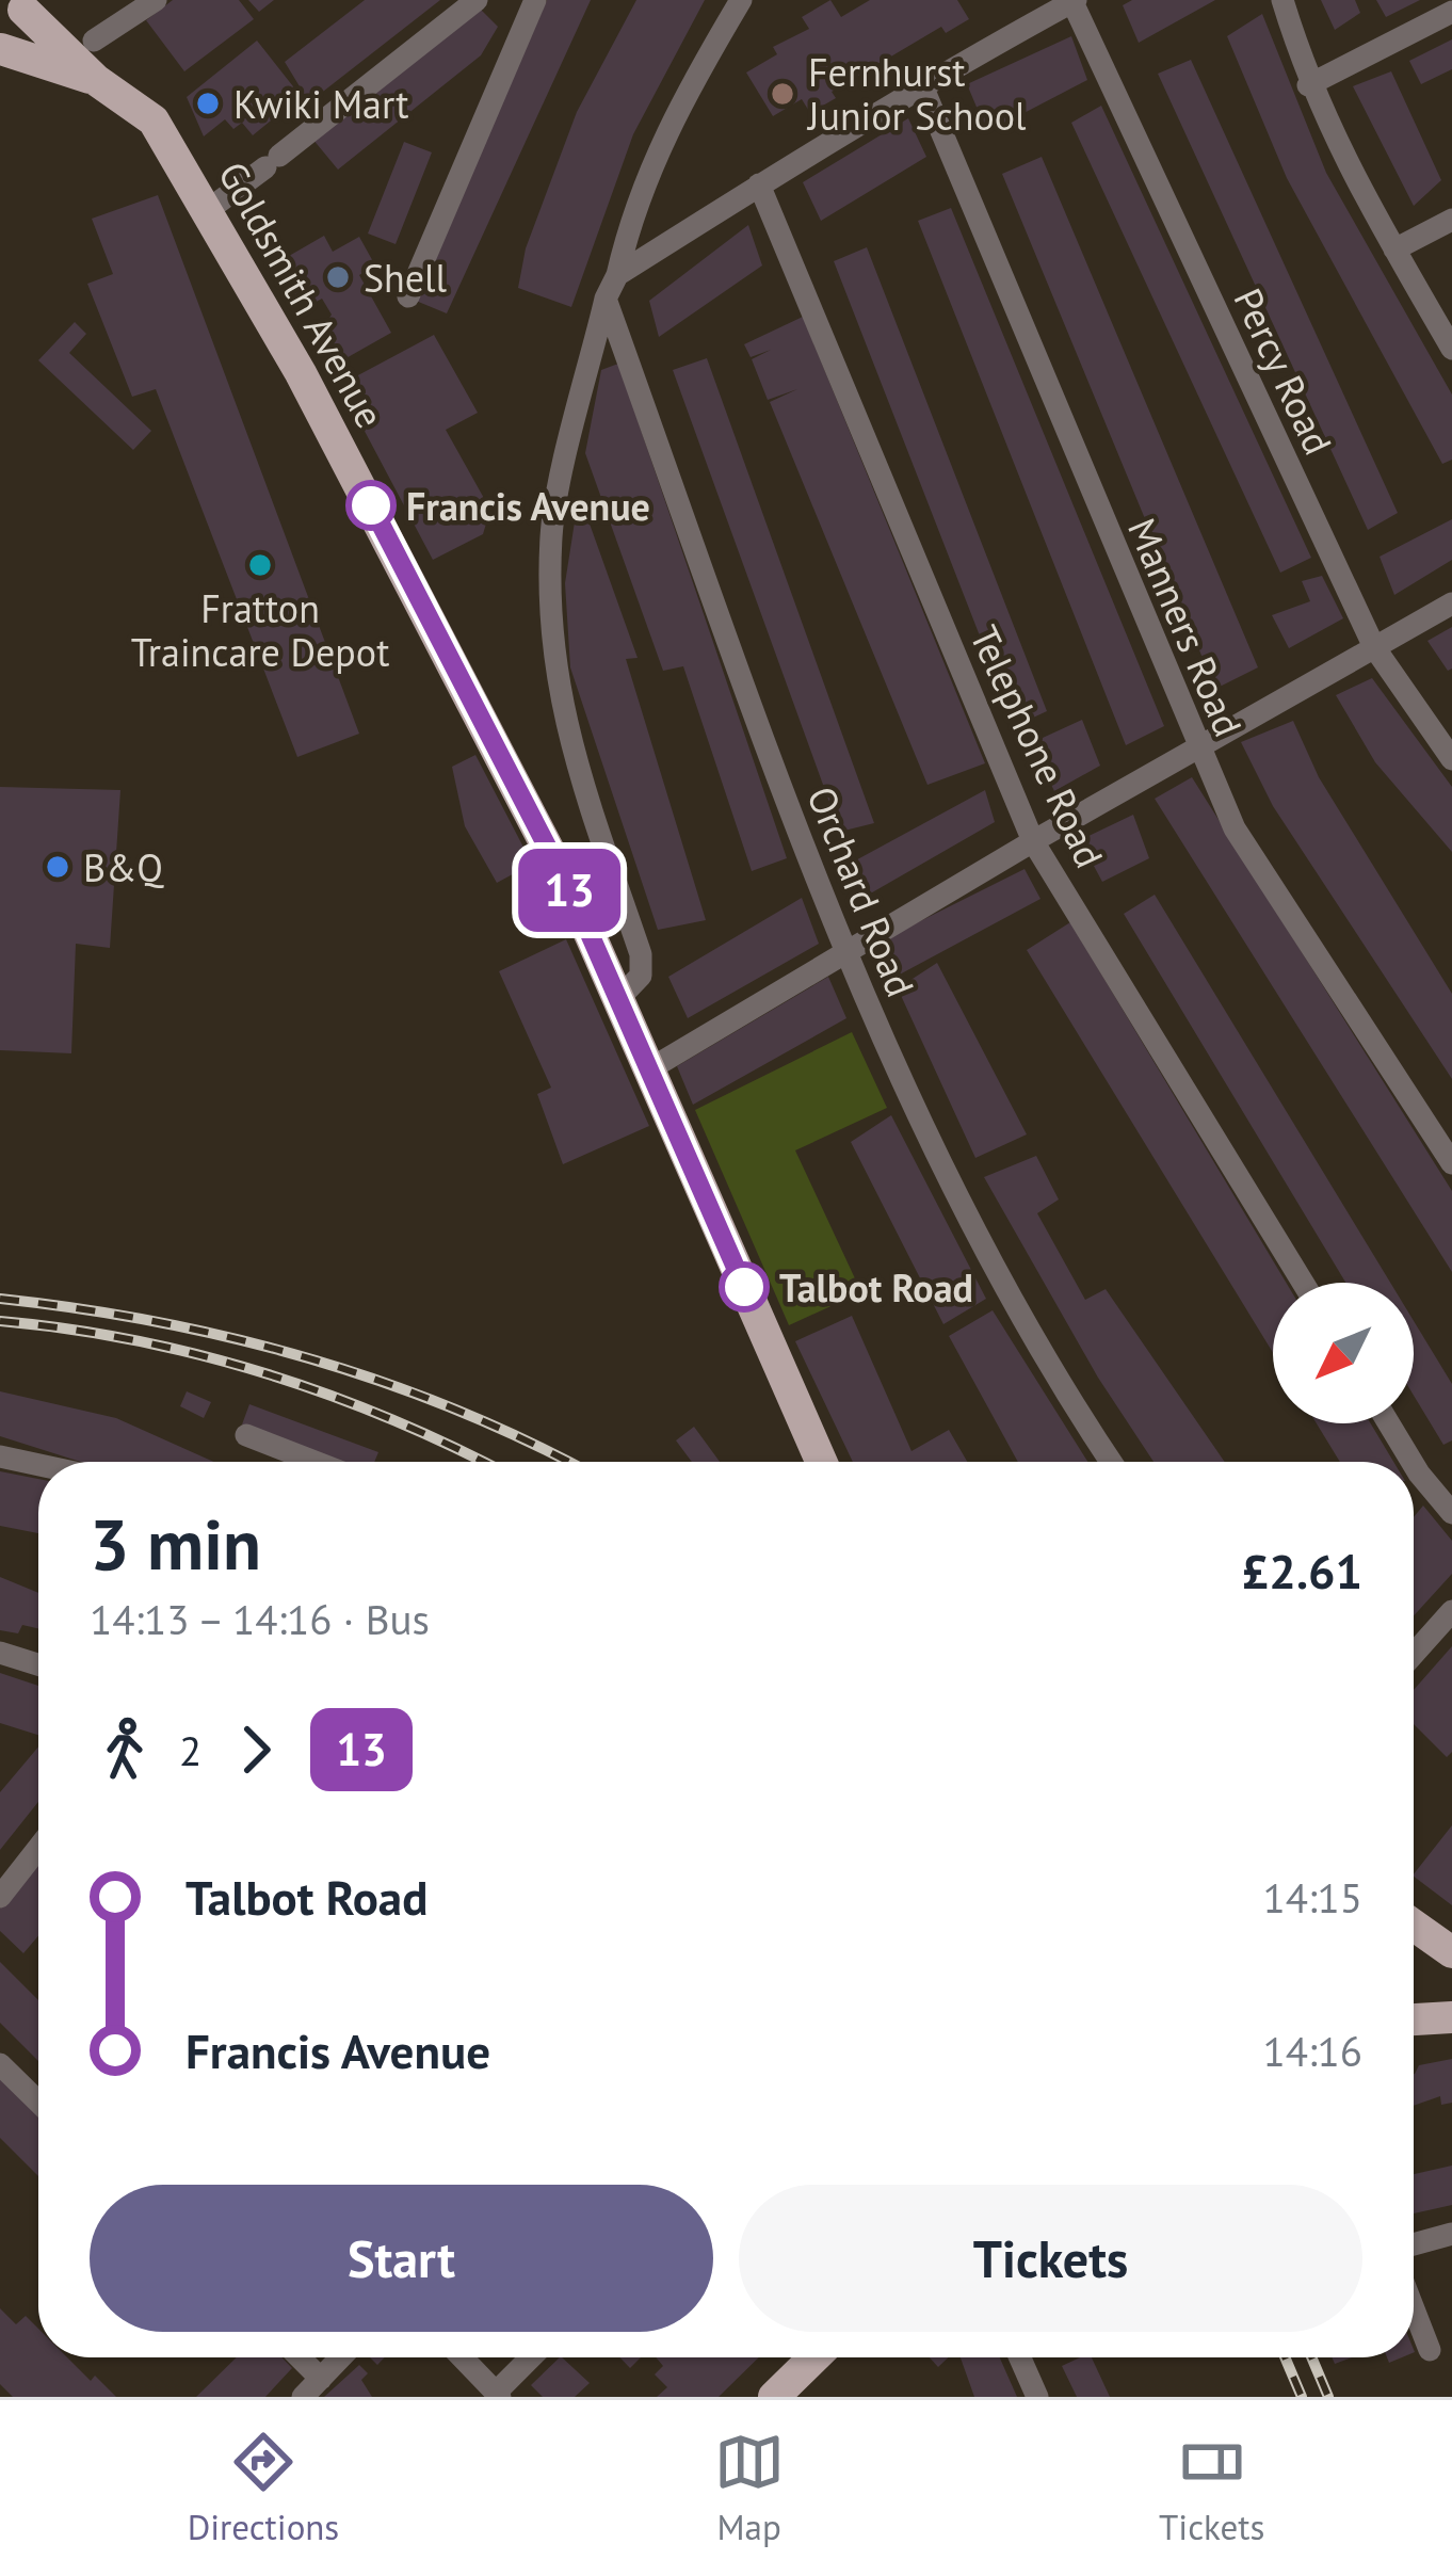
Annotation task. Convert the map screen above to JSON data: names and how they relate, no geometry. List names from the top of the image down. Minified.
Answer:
{"streets":{"main road":["Goldsmith Avenue"],"street":["Percy Road","Manners Road","Telephone Road","Orchard Road"]},"places":["Fernhurst Junior School","Kwiki Mart","Shell","Francis Avenue","Fratton Traincare Depot","B&Q","Talbot Road"],"lines":["bus line 13"],"north":"bottom left","page":{"on_map":"13","heading":["3 min","14:13 – 14:16 · Bus","£2.61"],"legs":["2","13"],"list":[{"name":"Talbot Road","value":"14:15"},{"name":"Francis Avenue","value":"14:16"}],"buttons":["Start","Tickets"],"tabs":["Directions","Map","Tickets"]}}
